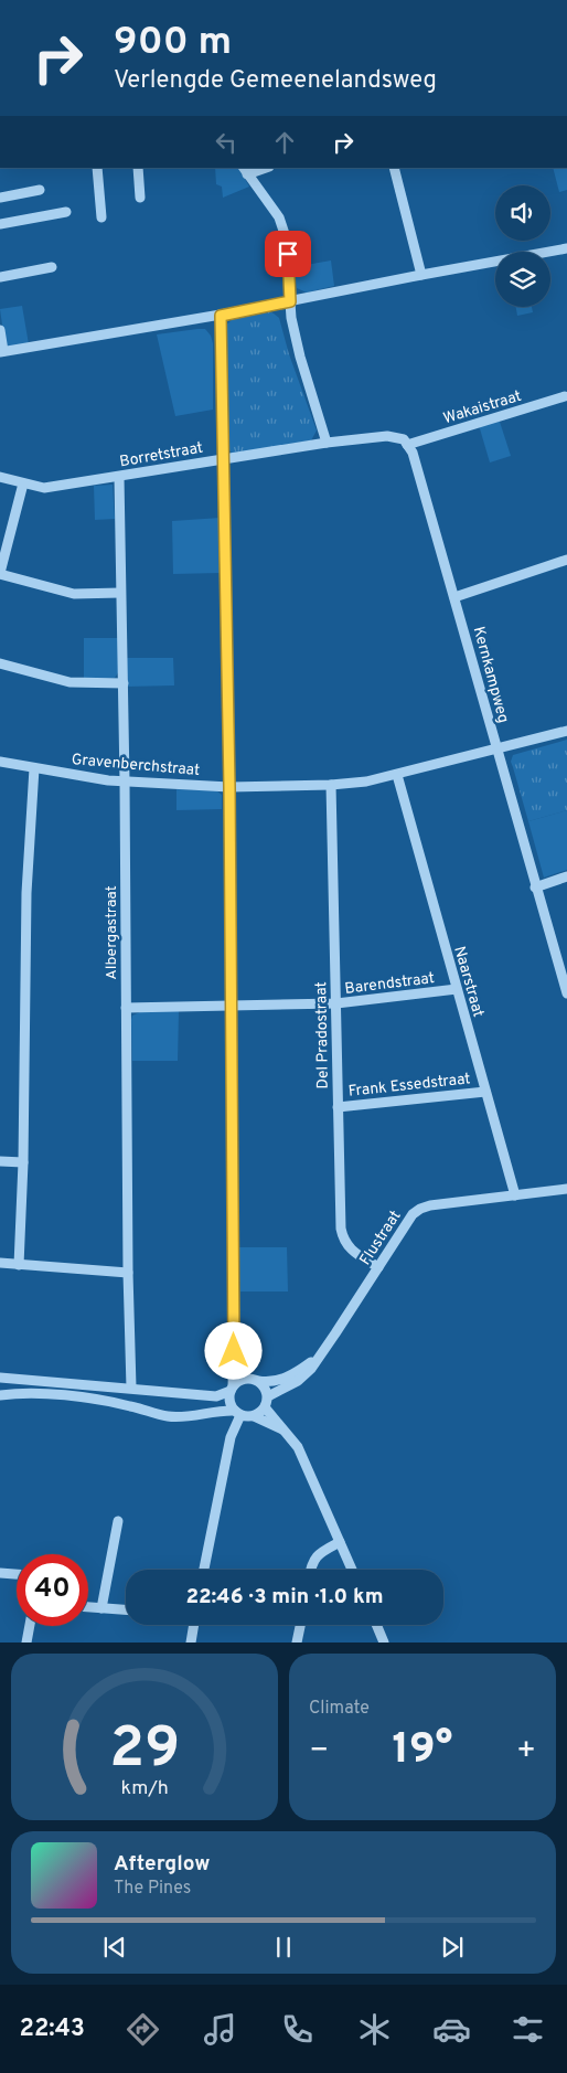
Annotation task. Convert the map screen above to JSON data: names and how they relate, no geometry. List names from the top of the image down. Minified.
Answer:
{"streets":{"street":["Wakaistraat","Borretstraat","Kernkampweg","Gravenberchstraat","Albergastraat","Naarstraat","Barendstraat","Del Pradostraat","Frank Essedstraat","Flustraat"]},"crossings":[["Wakaistraat","Kernkampweg"],["Borretstraat","Albergastraat"],["Kernkampweg","Gravenberchstraat"],["Gravenberchstraat","Albergastraat"],["Gravenberchstraat","Naarstraat"],["Gravenberchstraat","Del Pradostraat"],["Albergastraat","Barendstraat"],["Naarstraat","Barendstraat"],["Naarstraat","Frank Essedstraat"],["Naarstraat","Flustraat"],["Barendstraat","Del Pradostraat"],["Del Pradostraat","Frank Essedstraat"],["Del Pradostraat","Flustraat"]],"page":{"turn":["900 m","Verlengde Gemeenelandsweg"],"limit":"40","trip":"22:46 · 3 min · 1.0 km","tile":"Climate","heat":["−","19°","+"],"song":["Afterglow","The Pines"],"tabs":"22:43","gauge":["29","km/h"]}}
